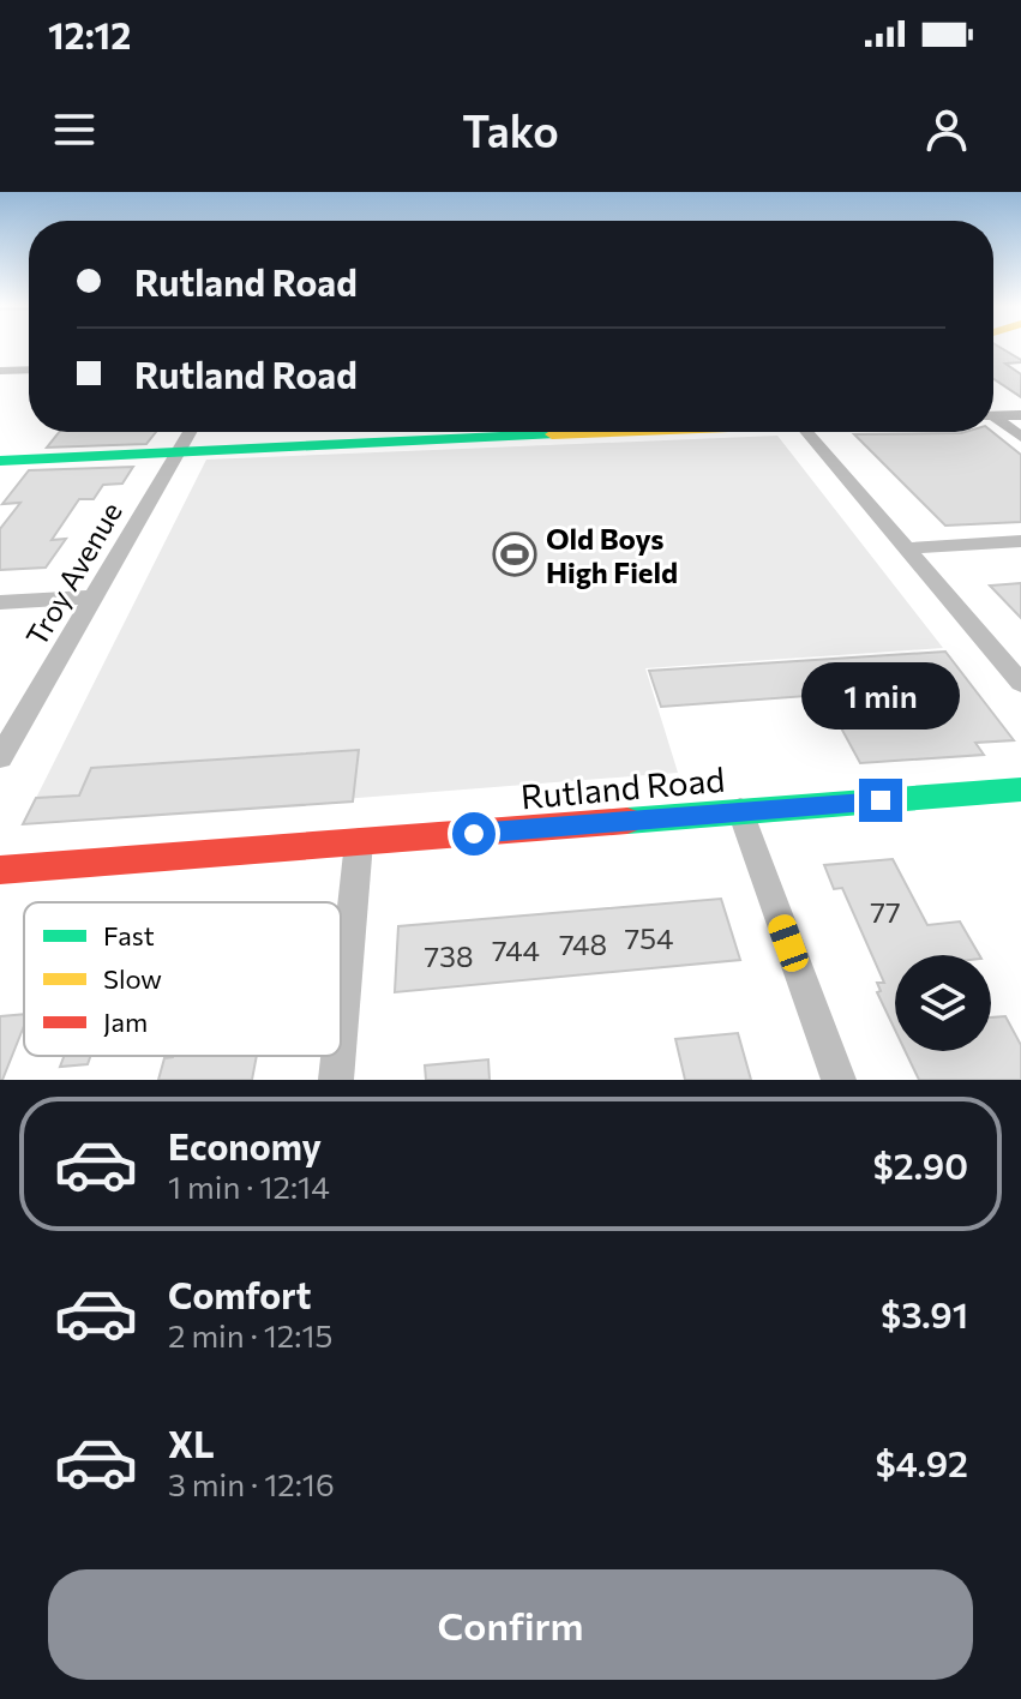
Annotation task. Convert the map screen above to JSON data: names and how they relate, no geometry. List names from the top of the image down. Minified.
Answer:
{"streets":{"street":["Troy Avenue","Rutland Road"]},"places":{"sports":["Old Boys High Field"]},"house_numbers":["77","754","748","744","738"],"legend":["Fast","Slow","Jam"],"page":{"status":"12:12","header":"Tako","banner":["Rutland Road","Rutland Road"],"bubble":"1 min","list":[{"name":"Economy","note":"1 min · 12:14","value":"$2.90"},{"name":"Comfort","note":"2 min · 12:15","value":"$3.91"},{"name":"XL","note":"3 min · 12:16","value":"$4.92"}],"buttons":"Confirm"}}
